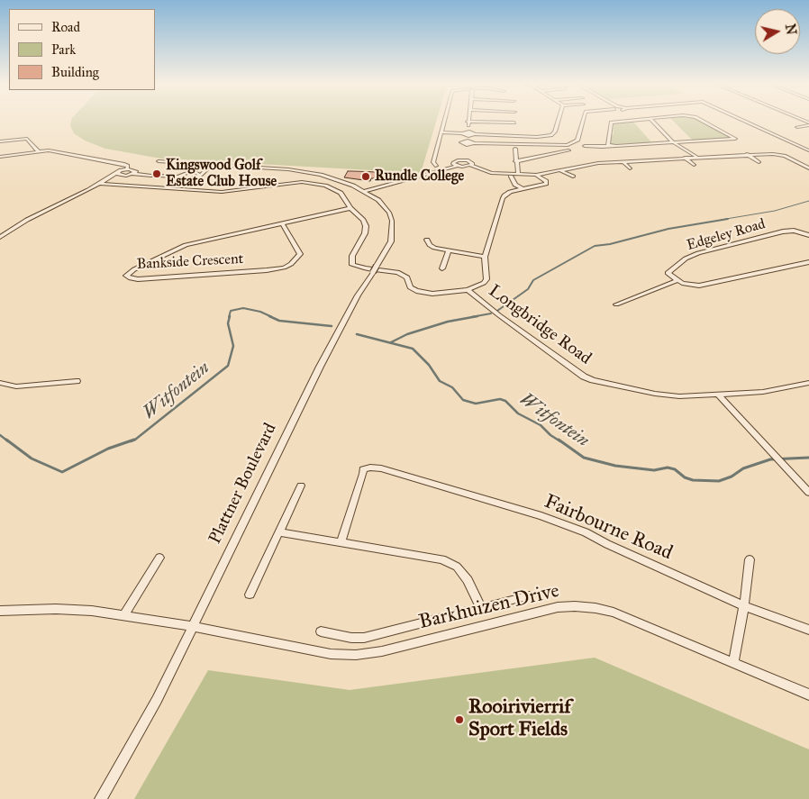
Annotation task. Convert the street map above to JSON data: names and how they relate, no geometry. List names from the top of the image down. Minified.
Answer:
{"streets":{"street":["Edgeley Road","Bankside Crescent","Longbridge Road","Plattner Boulevard","Fairbourne Road","Barkhuizen Drive"]},"crossings":[["Plattner Boulevard","Barkhuizen Drive"]],"water":["Witfontein"],"places":["Kingswood Golf Estate Club House","Rundle College","Rooirivierrif Sport Fields"],"legend":["Road","Park","Building"],"north":"right"}
